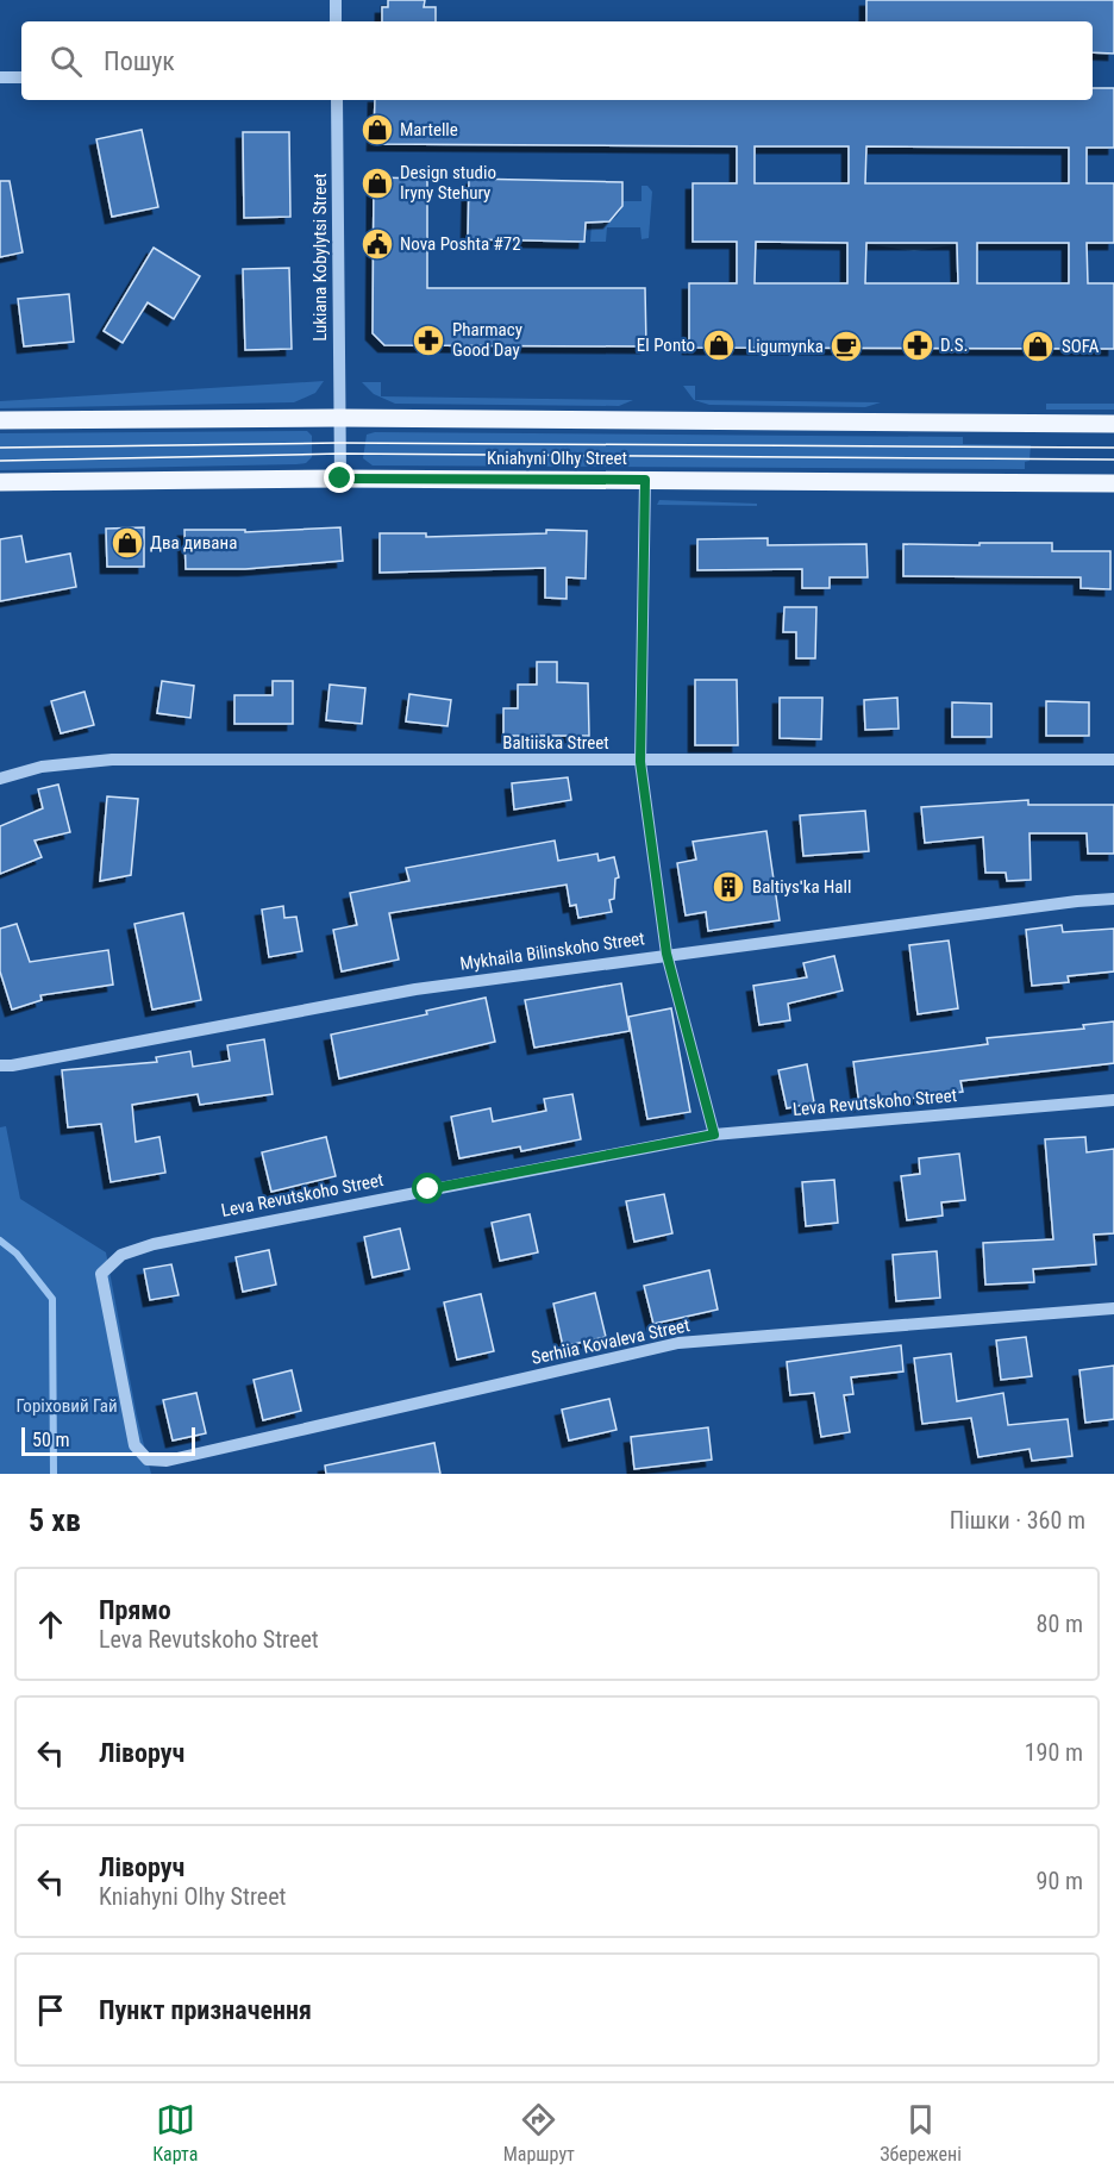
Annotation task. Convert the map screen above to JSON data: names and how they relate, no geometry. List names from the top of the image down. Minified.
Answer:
{"streets":{"main road":["Kniahyni Olhy Street"],"street":["Lukiana Kobylytsi Street","Baltiiska Street","Mykhaila Bilinskoho Street","Leva Revutskoho Street","Serhiia Kovaleva Street"]},"crossings":[["Lukiana Kobylytsi Street","Kniahyni Olhy Street"],["Leva Revutskoho Street","Serhiia Kovaleva Street"]],"parks":["Горіховий Гай"],"places":{"shop":["Martelle","Design studio Iryny Stehury","El Ponto","SOFA","Два дивана"],"public building":["Nova Poshta #72"],"pharmacy":["Pharmacy Good Day","D.S."],"cafe":["Ligumynka"],"building":["Baltiysʹka Hall"]},"scale_bar":"50 m","page":{"search":"Пошук","scale":"50 m","heading":["5 хв","Пішки · 360 m"],"list":[["Прямо","Leva Revutskoho Street","80 m"],["Ліворуч","190 m"],["Ліворуч","Kniahyni Olhy Street","90 m"],"Пункт призначення"],"nav":["Карта","Маршрут","Збережені"]}}
